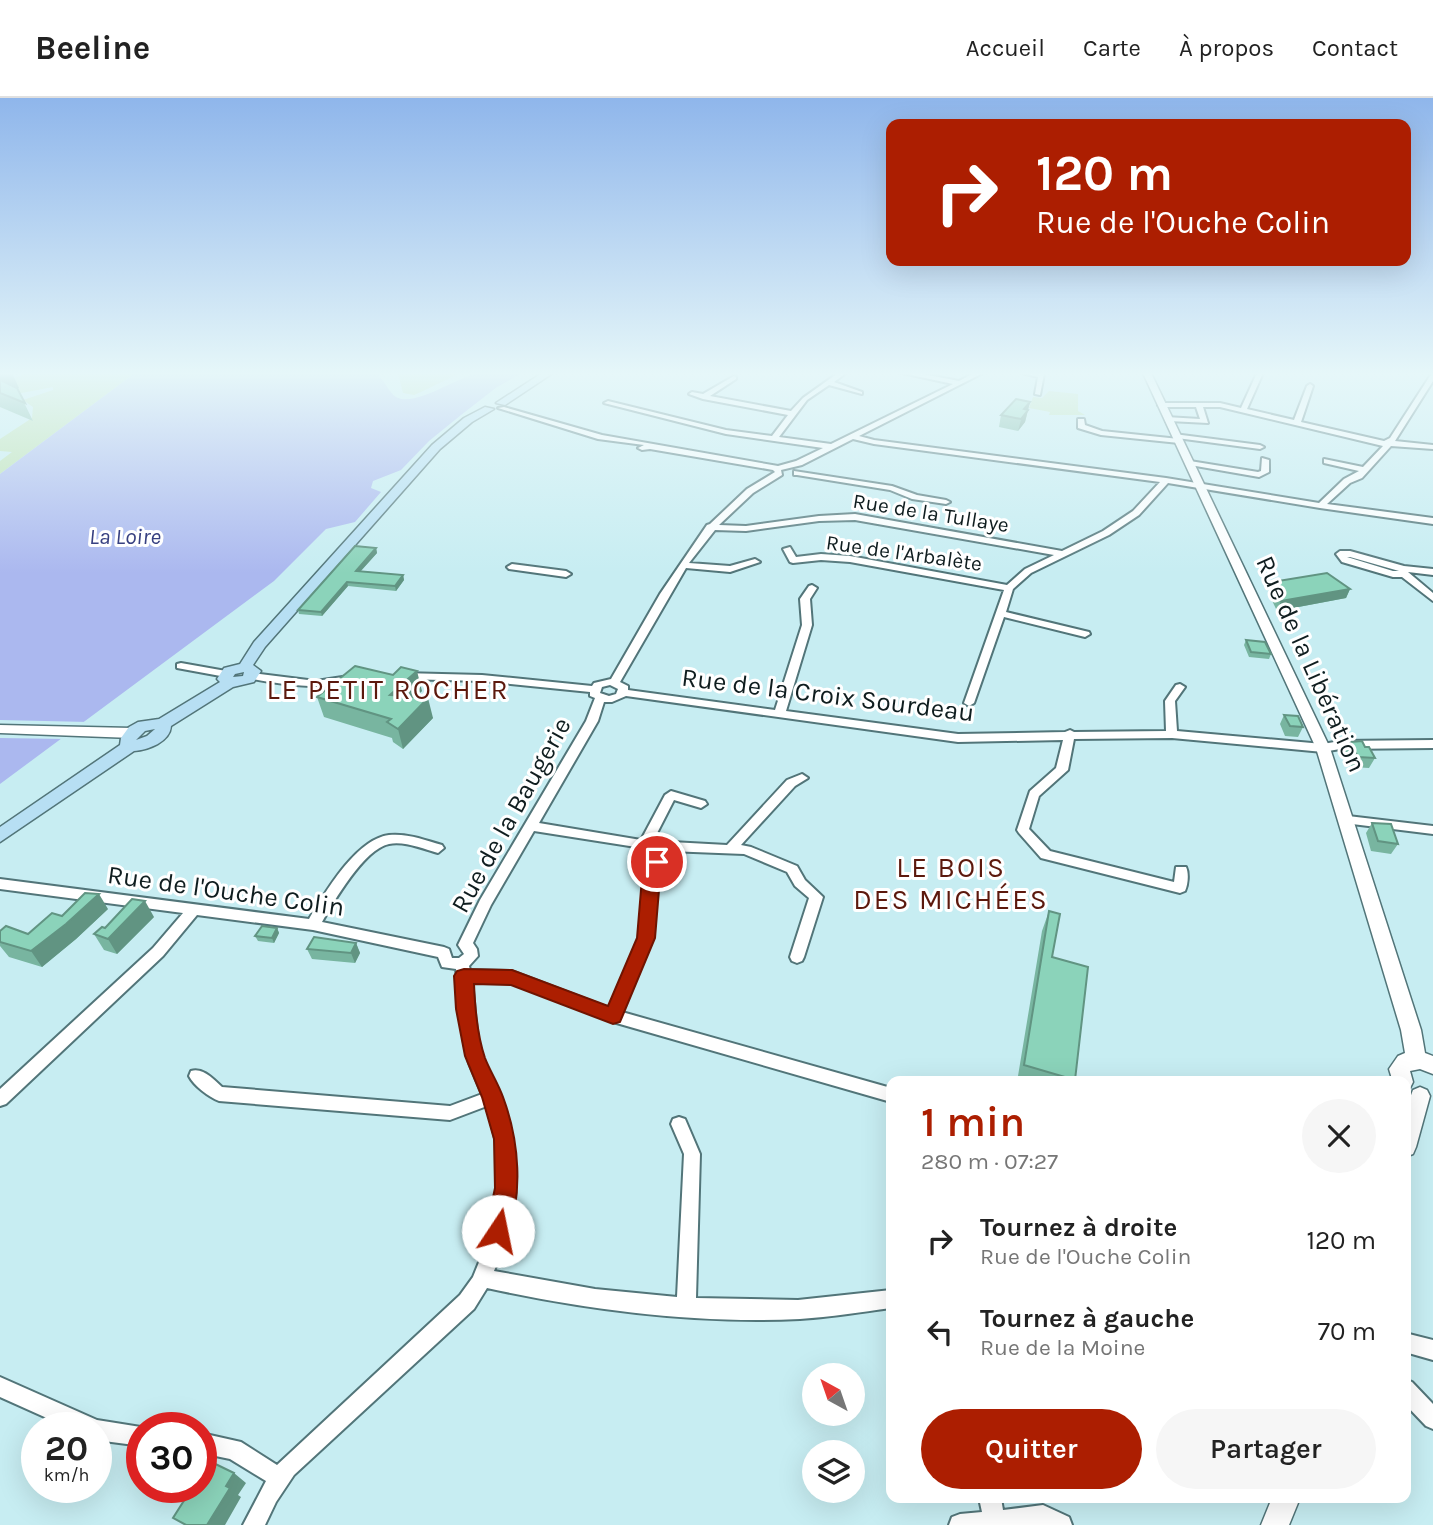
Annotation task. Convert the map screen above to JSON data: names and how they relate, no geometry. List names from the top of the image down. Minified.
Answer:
{"streets":{"street":["Rue de la Tullaye","Rue de l'Arbalète","Rue de la Libération","Rue de la Croix Sourdeau","Rue de la Baugerie","Rue de l'Ouche Colin"]},"crossings":[["Rue de la Libération","Rue de la Croix Sourdeau"],["Rue de la Baugerie","Rue de l'Ouche Colin"]],"districts":["LE PETIT ROCHER","LE BOIS DES MICHÉES"],"water":["La Loire"],"north":"top left","page":{"header":"Beeline","nav":["Accueil","Carte","À propos","Contact"],"turn":["120 m","Rue de l'Ouche Colin"],"heading":["1 min","280 m · 07:27"],"list":[{"name":"Tournez à droite","note":"Rue de l'Ouche Colin","value":"120 m"},{"name":"Tournez à gauche","note":"Rue de la Moine","value":"70 m"}],"buttons":["Quitter","Partager"],"speed":"20 km/h","limit":"30"}}
